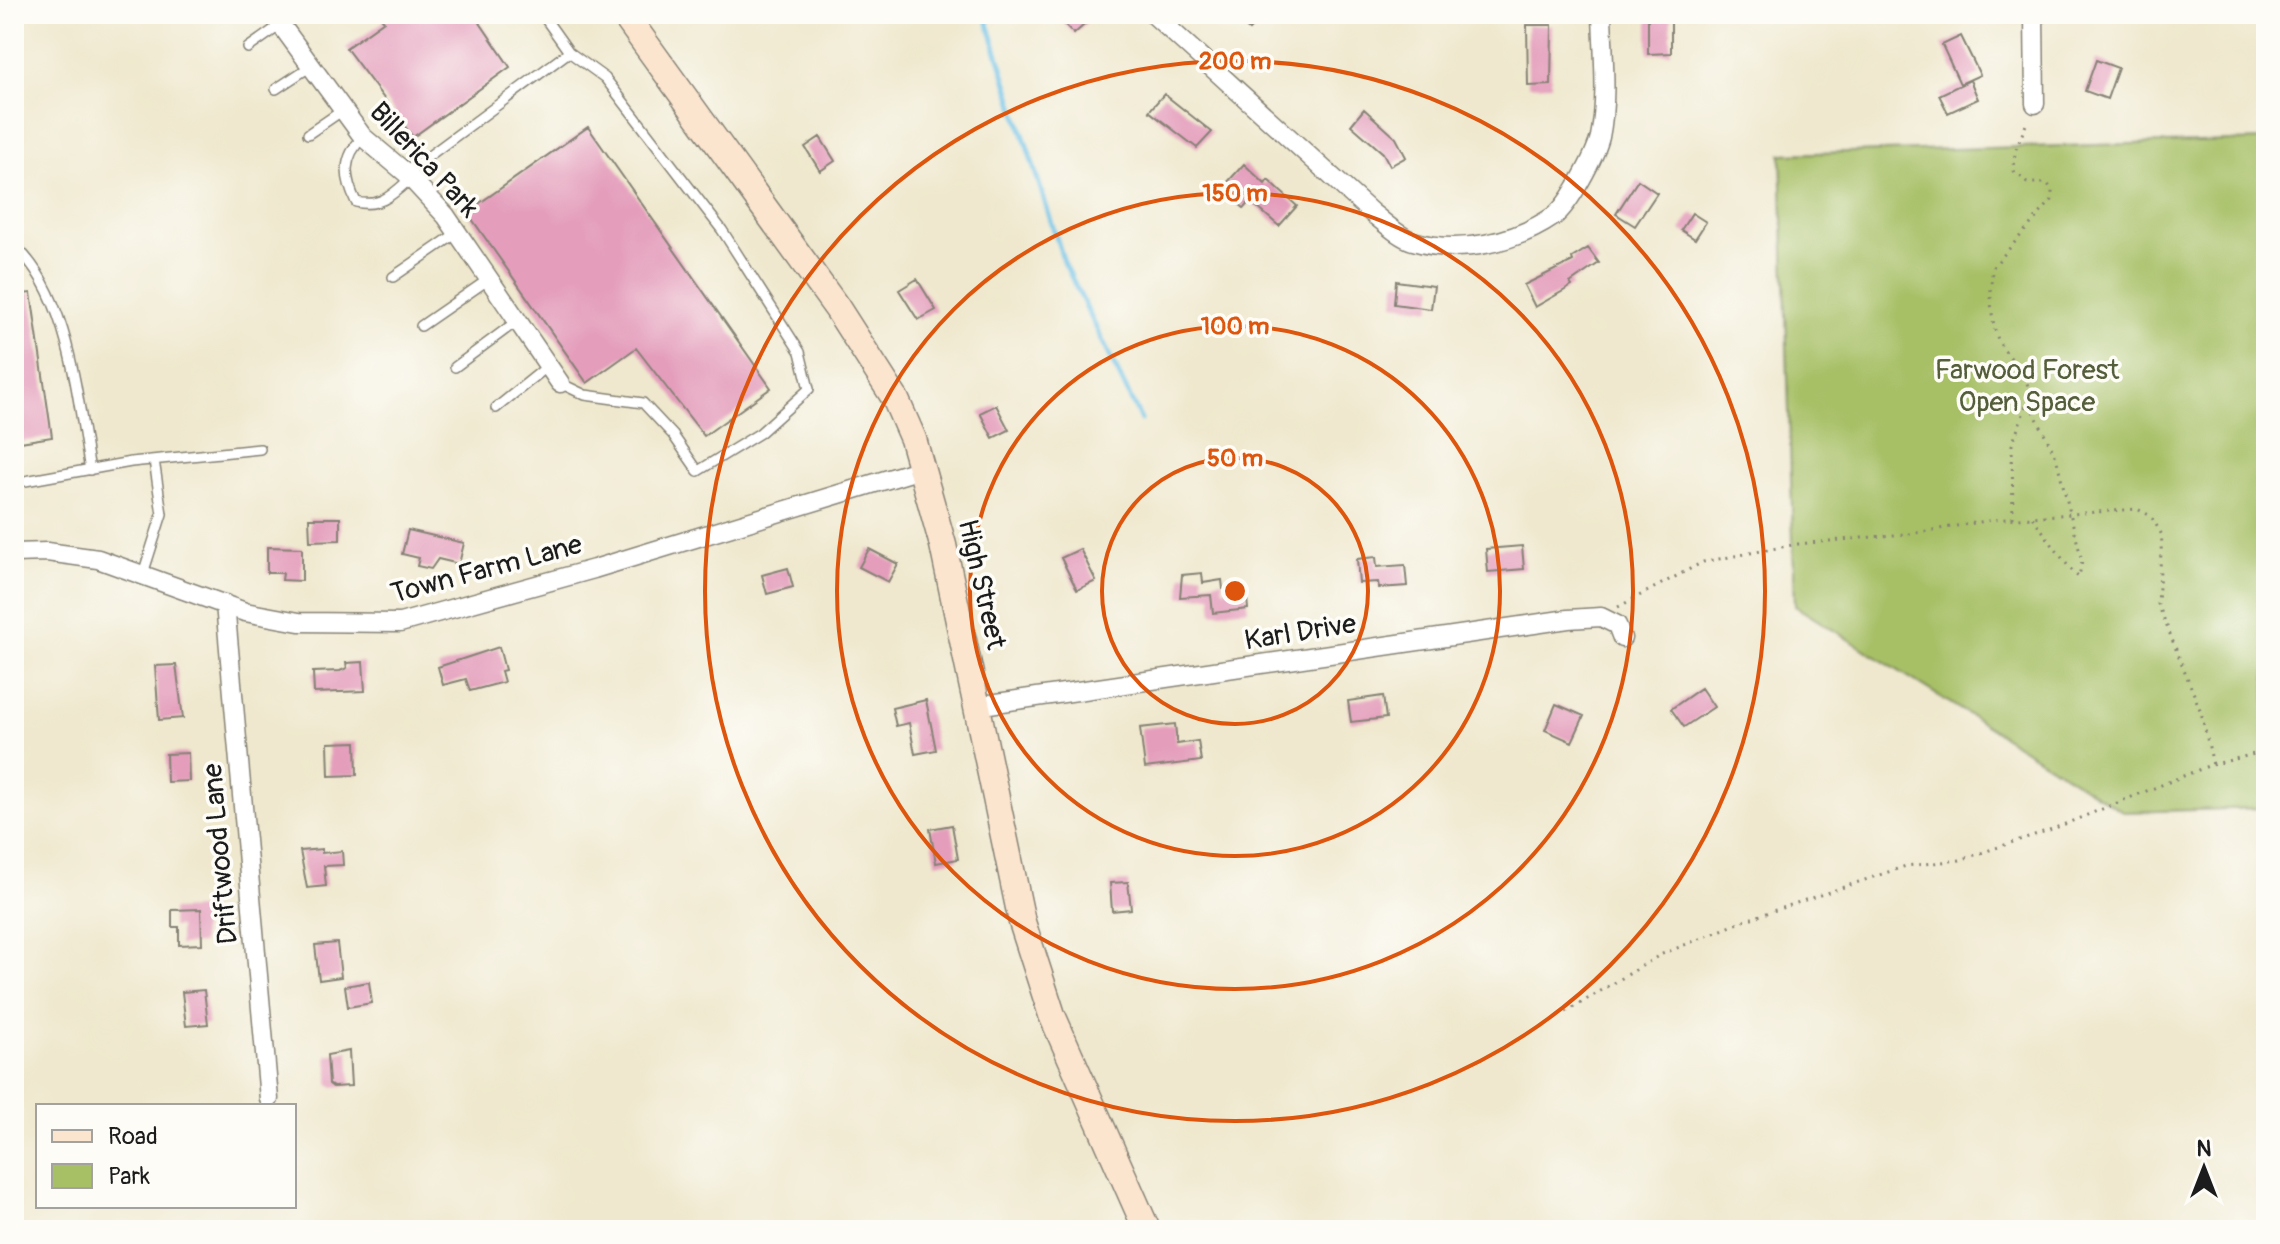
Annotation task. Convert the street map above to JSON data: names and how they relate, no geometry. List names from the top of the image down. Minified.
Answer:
{"streets":{"main road":["High Street"],"street":["Billerica Park","Town Farm Lane","Karl Drive","Driftwood Lane"]},"crossings":[["Town Farm Lane","High Street"],["Town Farm Lane","Driftwood Lane"],["High Street","Karl Drive"]],"parks":["Farwood Forest Open Space"],"legend":["Road","Park"],"north":"top","rings":["200 m","150 m","100 m","50 m"]}
